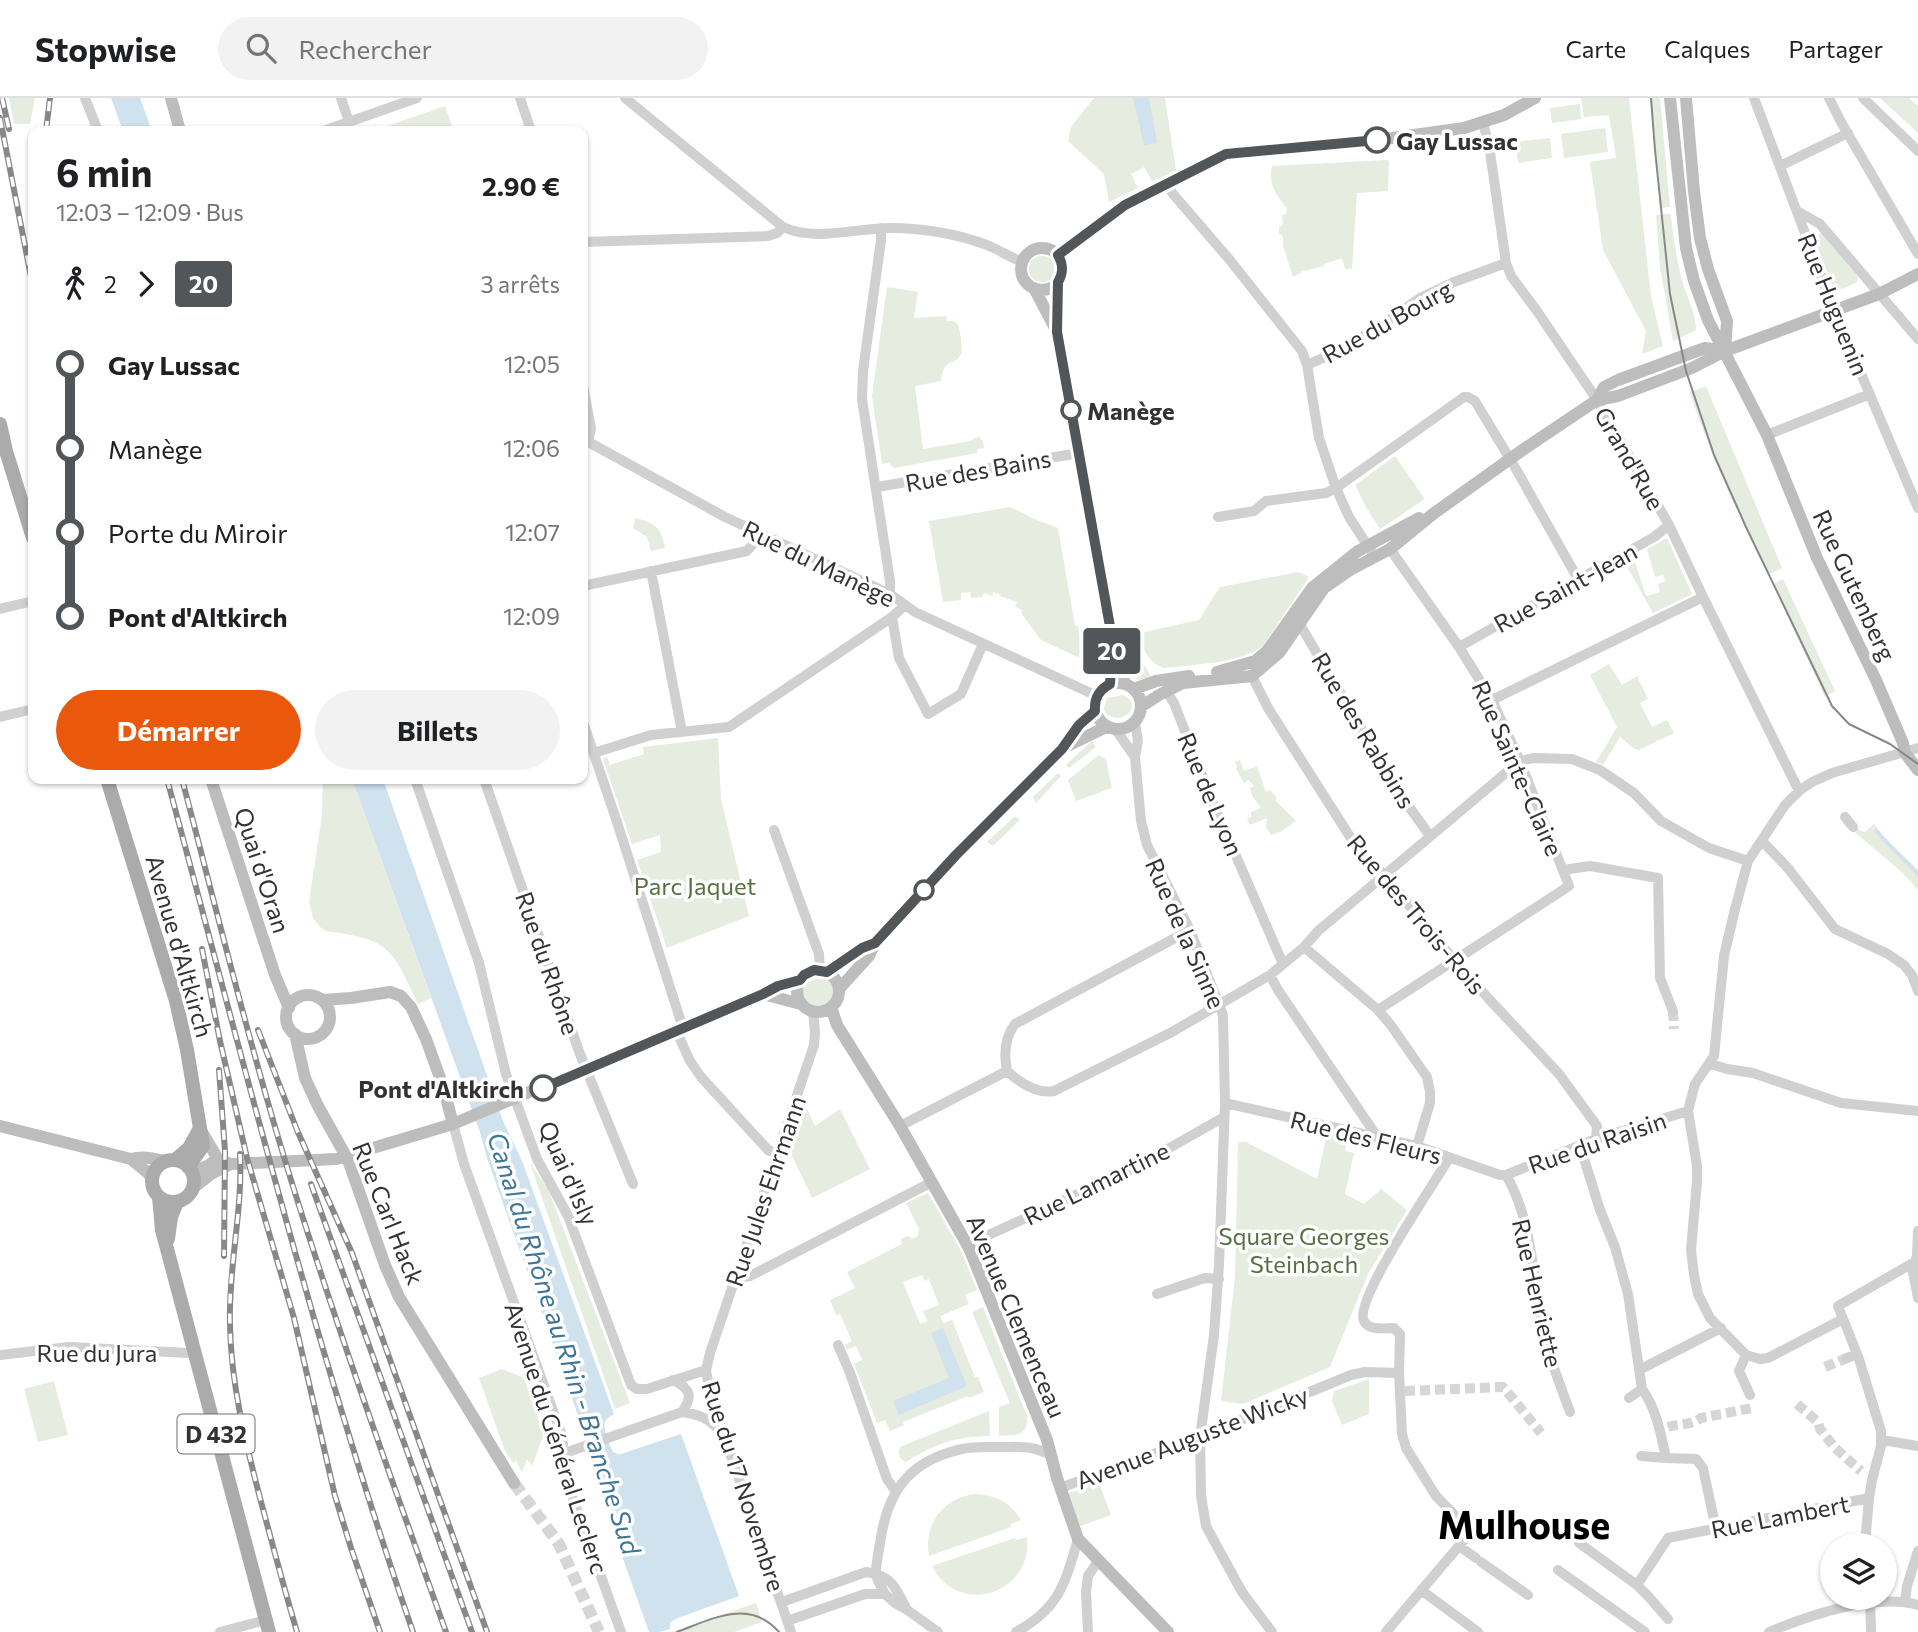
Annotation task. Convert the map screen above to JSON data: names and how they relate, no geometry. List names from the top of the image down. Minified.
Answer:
{"streets":{"main road":["Avenue d'Altkirch","D 432"],"street":["Rue Huguenin","Rue du Bourg","Grand'Rue","Rue des Bains","Rue du Manège","Rue Gutenberg","Rue Saint-Jean","Rue des Rabbins","Rue Sainte-Claire","Rue de Lyon","Quai d'Oran","Rue des Trois-Rois","Rue de la Sinne","Rue du Rhône","Rue des Fleurs","Rue du Raisin","Quai d'Isly","Rue Lamartine","Rue Jules Ehrmann","Rue Carl Hack","Rue Henriette","Avenue Clemenceau","Rue du Jura","Avenue Auguste Wicky","Avenue du Général Leclerc","Rue du 17 Novembre","Rue Lambert"]},"crossings":[["Rue du Bourg","Grand'Rue"],["Grand'Rue","Rue Saint-Jean"],["Rue du Manège","Rue de la Sinne"],["Rue Saint-Jean","Rue Sainte-Claire"],["Rue Sainte-Claire","Rue des Trois-Rois"],["Quai d'Oran","Rue Carl Hack"],["Rue des Trois-Rois","Rue du Raisin"],["Rue de la Sinne","Rue des Fleurs"],["Rue de la Sinne","Rue Lamartine"],["Rue de la Sinne","Avenue Auguste Wicky"],["Avenue d'Altkirch","D 432"],["Rue des Fleurs","Rue du Raisin"],["Rue des Fleurs","Rue Henriette"],["Rue du Raisin","Rue Henriette"],["Quai d'Isly","Rue Jules Ehrmann"],["Quai d'Isly","Rue du 17 Novembre"],["Rue Lamartine","Avenue Clemenceau"],["Rue Jules Ehrmann","Avenue Clemenceau"],["Rue Jules Ehrmann","Rue du 17 Novembre"],["Avenue Clemenceau","Avenue Auguste Wicky"],["Rue du Jura","D 432"]],"districts":["Mulhouse"],"water":["Canal du Rhône au Rhin - Branche Sud"],"parks":["Parc Jaquet","Square Georges Steinbach"],"places":["Gay Lussac","Manège","Pont d'Altkirch"],"lines":["bus line 20"],"page":{"header":"Stopwise","search":"Rechercher","nav":["Carte","Calques","Partager"],"on_map":"20","heading":["6 min","12:03 – 12:09 · Bus","2.90 €"],"legs":["2","20","3 arrêts"],"list":[{"name":"Gay Lussac","value":"12:05"},{"name":"Manège","value":"12:06"},{"name":"Porte du Miroir","value":"12:07"},{"name":"Pont d'Altkirch","value":"12:09"}],"buttons":["Démarrer","Billets"]}}
